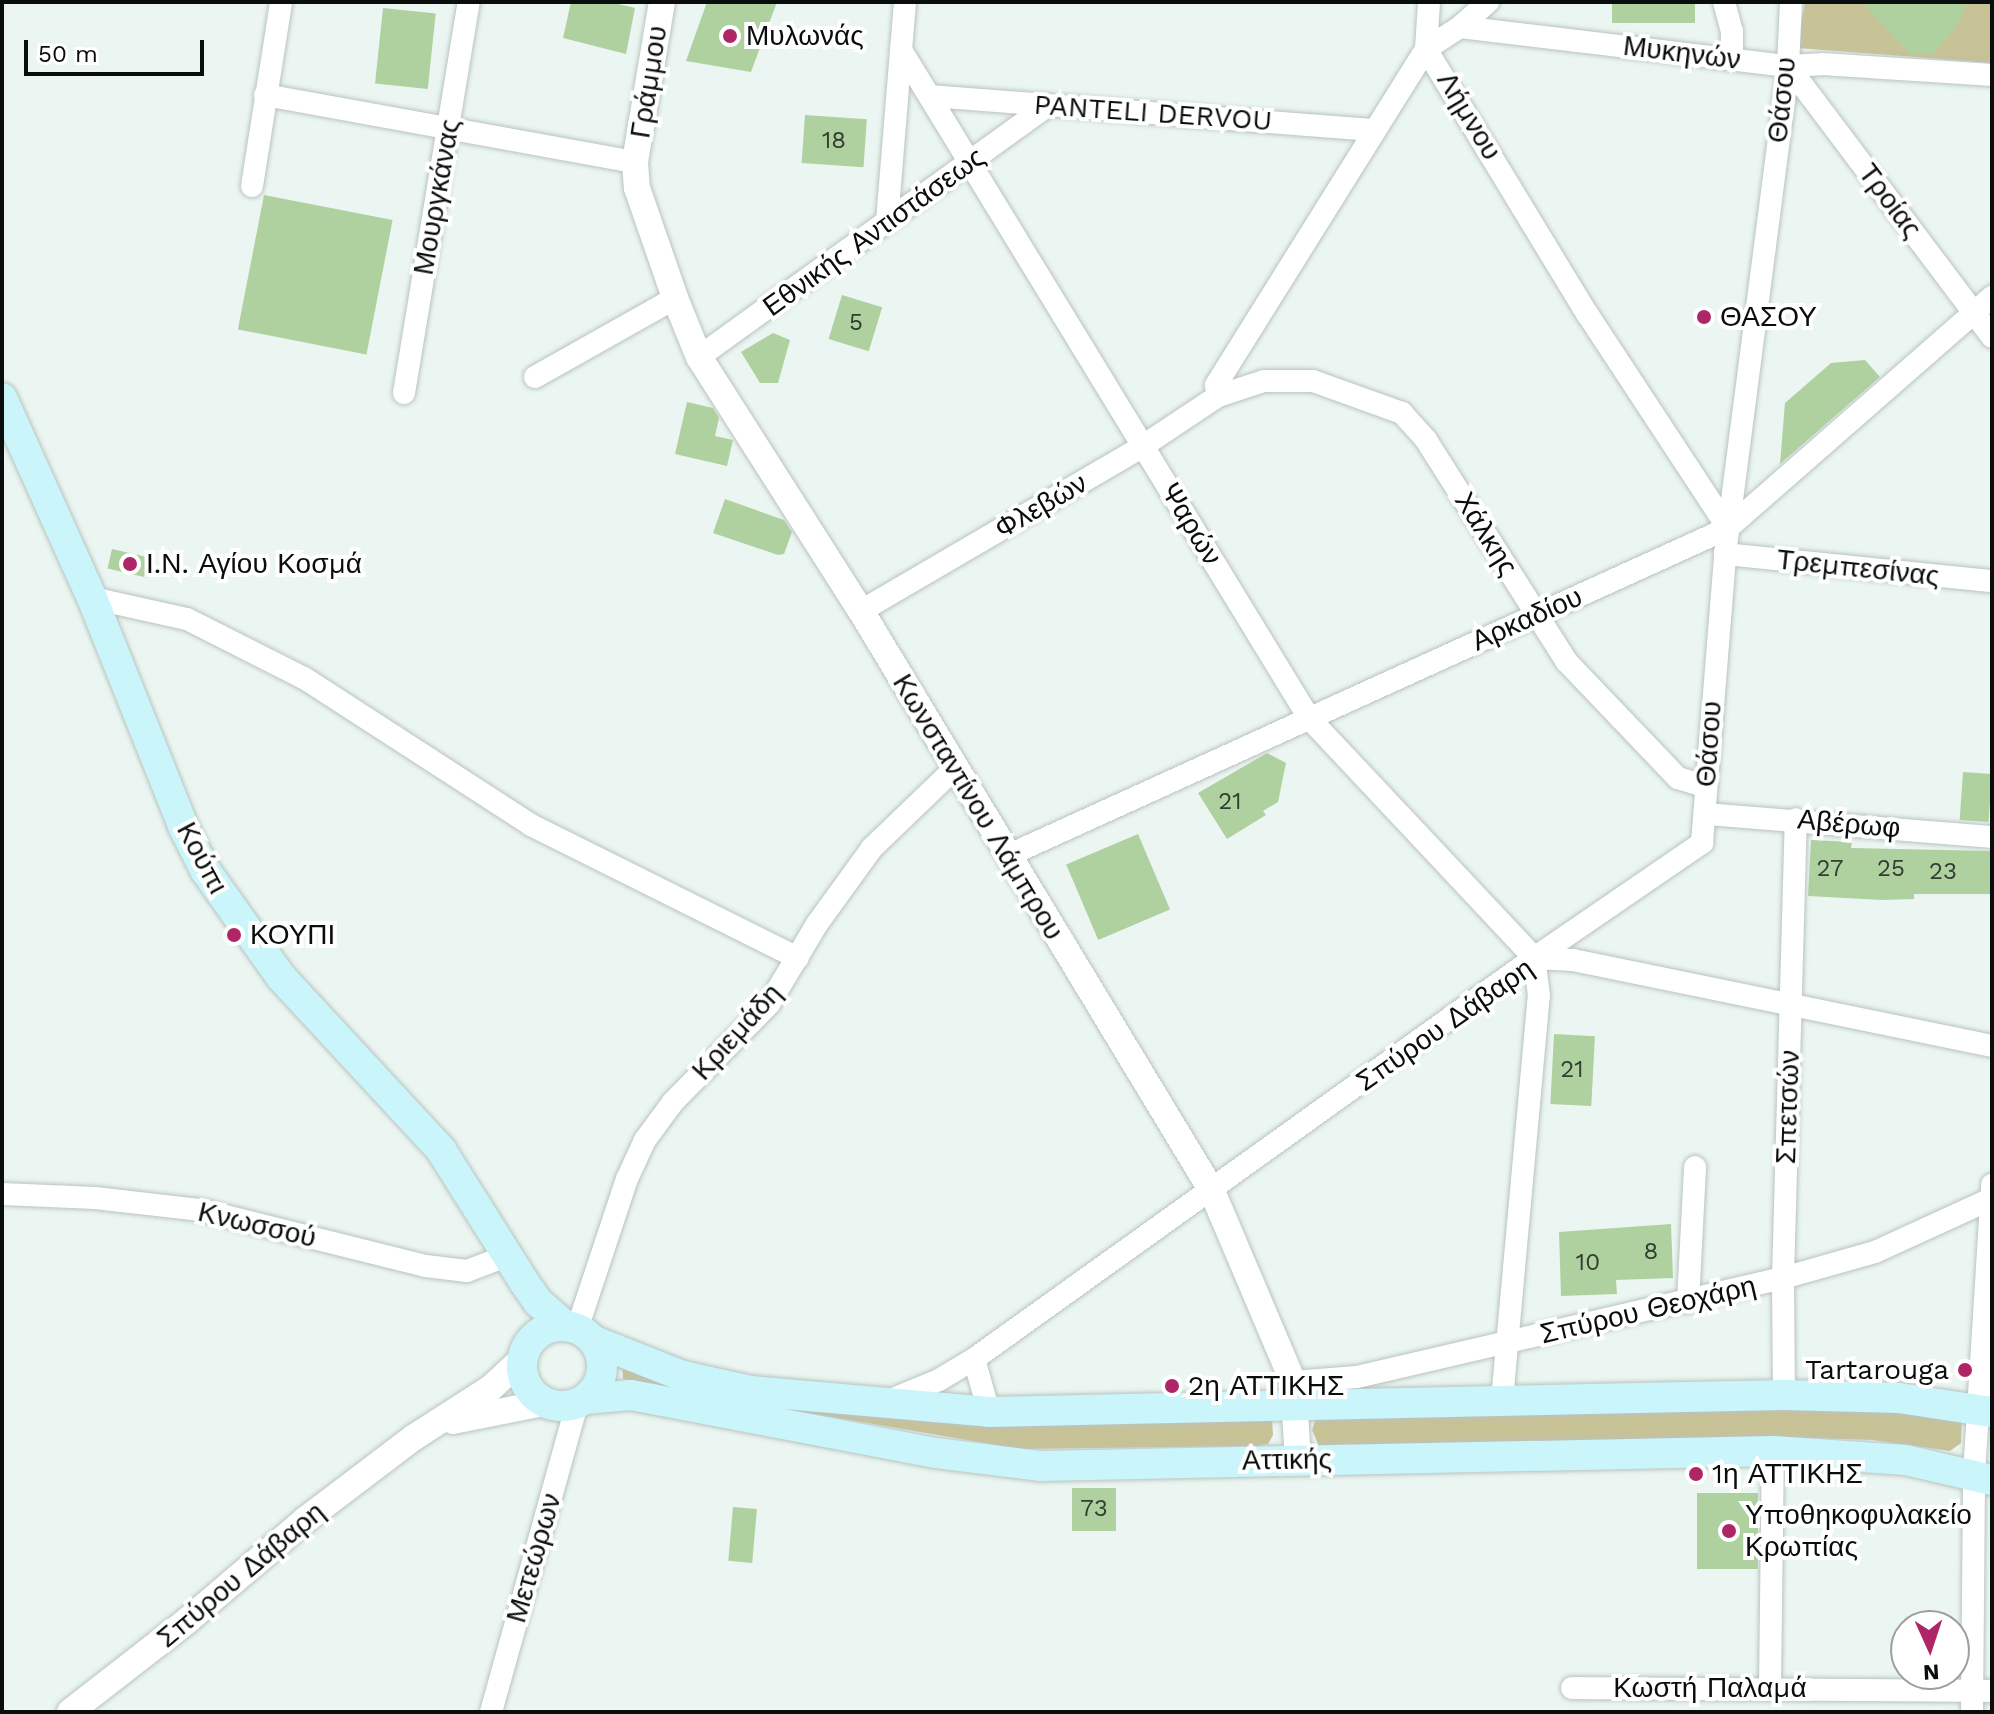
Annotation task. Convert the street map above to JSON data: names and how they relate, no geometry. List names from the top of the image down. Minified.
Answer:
{"streets":{"main road":["Κούπι","Αττικής"],"street":["Μυκηνών","Γράμμου","Θάσου","PANTELI DERVOU","Λήμνου","Μουργκάνας","Τροίας","Εθνικής Αντιστάσεως","Φλεβών","Ψαρών","Χάλκης","Τρεμπεσίνας","Αρκαδίου","Κωνσταντίνου Λάμπρου","Αβέρωφ","Σπύρου Δάβαρη","Κριεμάδη","Σπετσών","Κνωσσού","Σπύρου Θεοχάρη","Μετεώρων","Κωστή Παλαμά"]},"crossings":[["Μυκηνών","Θάσου"],["Μυκηνών","Λήμνου"],["Μυκηνών","Τροίας"],["Γράμμου","Κωνσταντίνου Λάμπρου"],["Θάσου","Λήμνου"],["Θάσου","Τροίας"],["Θάσου","Ψαρών"],["Θάσου","Χάλκης"],["Θάσου","Τρεμπεσίνας"],["Θάσου","Αρκαδίου"],["Θάσου","Αβέρωφ"],["Θάσου","Σπύρου Δάβαρη"],["PANTELI DERVOU","Λήμνου"],["PANTELI DERVOU","Εθνικής Αντιστάσεως"],["PANTELI DERVOU","Ψαρών"],["Λήμνου","Φλεβών"],["Λήμνου","Χάλκης"],["Λήμνου","Αρκαδίου"],["Τροίας","Αρκαδίου"],["Εθνικής Αντιστάσεως","Ψαρών"],["Εθνικής Αντιστάσεως","Κωνσταντίνου Λάμπρου"],["Φλεβών","Ψαρών"],["Φλεβών","Χάλκης"],["Φλεβών","Κωνσταντίνου Λάμπρου"],["Ψαρών","Αρκαδίου"],["Ψαρών","Σπύρου Δάβαρη"],["Χάλκης","Αρκαδίου"],["Αρκαδίου","Κωνσταντίνου Λάμπρου"],["Κωνσταντίνου Λάμπρου","Σπύρου Δάβαρη"],["Κωνσταντίνου Λάμπρου","Κριεμάδη"],["Κωνσταντίνου Λάμπρου","Σπύρου Θεοχάρη"],["Κωνσταντίνου Λάμπρου","Αττικής"],["Αβέρωφ","Σπετσών"],["Κούπι","Κνωσσού"],["Σπύρου Δάβαρη","Κριεμάδη"],["Σπύρου Δάβαρη","Σπετσών"],["Σπύρου Δάβαρη","Αττικής"],["Σπύρου Δάβαρη","Μετεώρων"],["Κριεμάδη","Αττικής"],["Κριεμάδη","Μετεώρων"],["Σπετσών","Σπύρου Θεοχάρη"],["Σπετσών","Αττικής"],["Σπύρου Θεοχάρη","Αττικής"],["Αττικής","Μετεώρων"]],"places":["Μυλωνάς","ΘΑΣΟΥ","Ι.Ν. Αγίου Κοσμά","ΚΟΥΠΙ","Tartarouga","2η ΑΤΤΙΚΗΣ","1η ΑΤΤΙΚΗΣ","Υποθηκοφυλακείο Κρωπίας"],"house_numbers":["18","5","21","27","25","23","21","8","10","73"],"scale_bar":"50 m","north":"bottom"}
